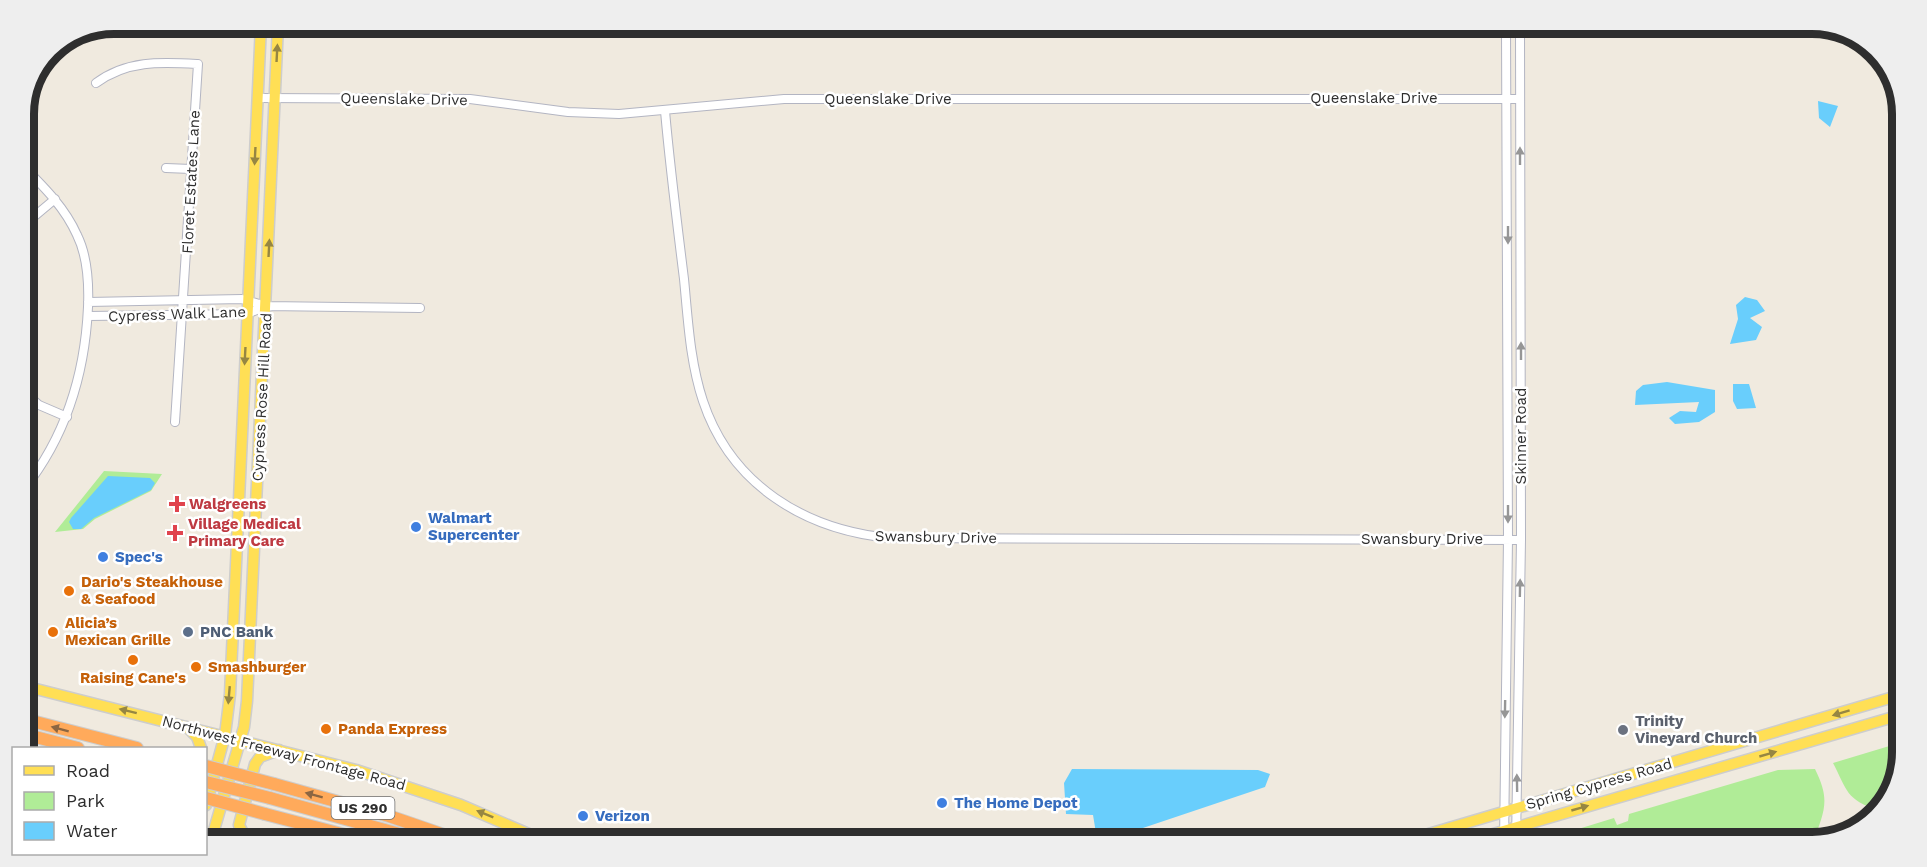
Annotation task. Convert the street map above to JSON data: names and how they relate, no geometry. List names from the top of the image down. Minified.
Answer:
{"streets":{"highway":["US 290"],"main road":["Cypress Rose Hill Road","Northwest Freeway Frontage Road","Spring Cypress Road"],"street":["Queenslake Drive","Floret Estates Lane","Cypress Walk Lane","Skinner Road","Swansbury Drive"]},"crossings":[["Queenslake Drive","Cypress Rose Hill Road"],["Queenslake Drive","Skinner Road"],["Queenslake Drive","Swansbury Drive"],["Floret Estates Lane","Cypress Walk Lane"],["Cypress Walk Lane","Cypress Rose Hill Road"],["Cypress Rose Hill Road","Northwest Freeway Frontage Road"],["Skinner Road","Swansbury Drive"],["Skinner Road","Spring Cypress Road"]],"one_way":["Northwest Freeway Frontage Road"],"places":{"health":["Walgreens","Village Medical Primary Care"],"other":["Walmart Supercenter","Spec's","Dario's Steakhouse & Seafood","Alicia’s Mexican Grille","PNC Bank","Raising Cane's","Smashburger","Panda Express","Trinity Vineyard Church","The Home Depot","Verizon"]},"legend":["Road","Park","Water"]}
